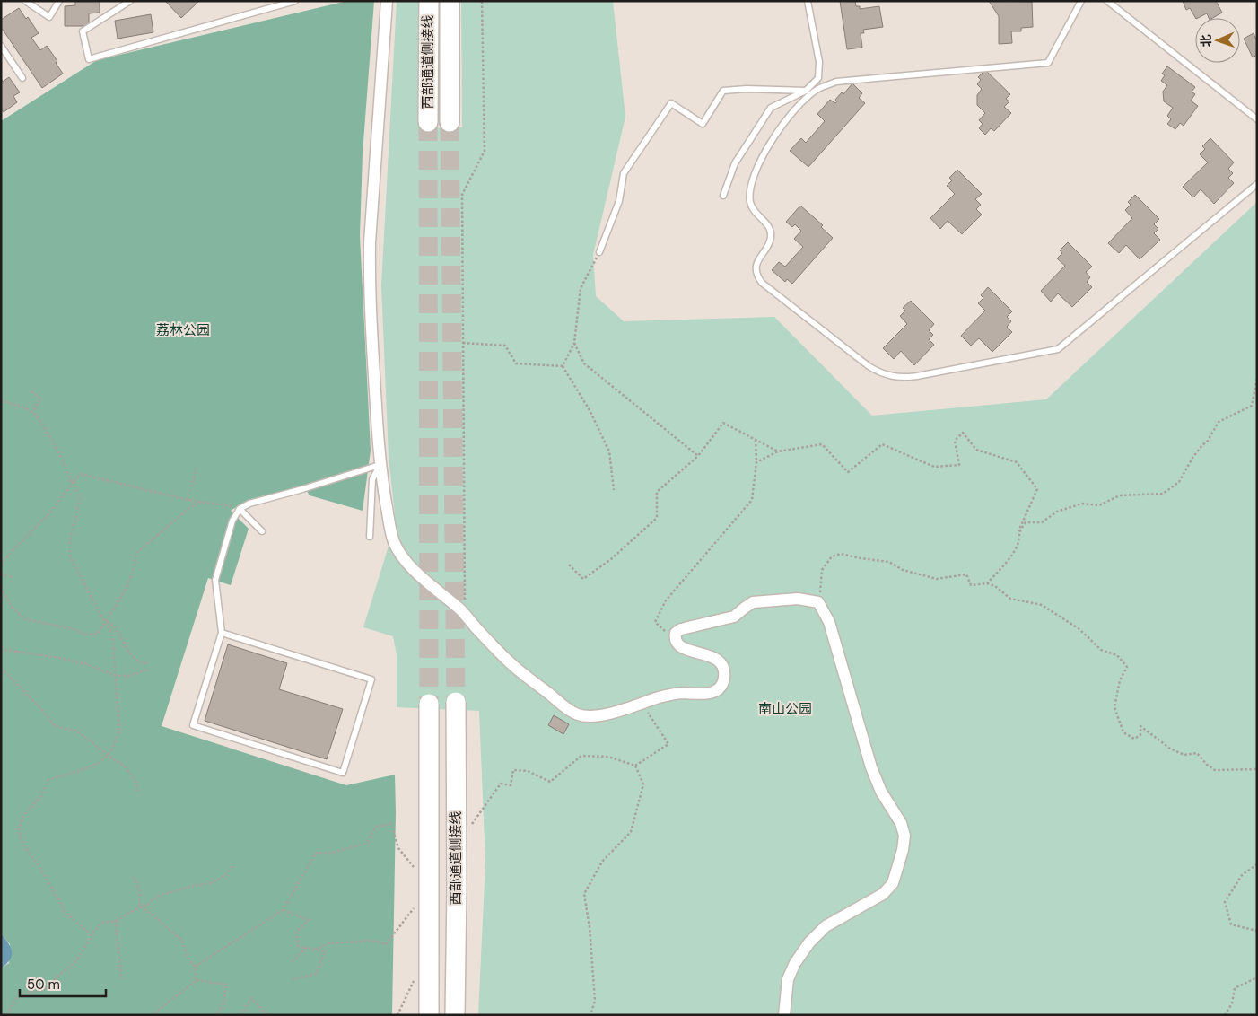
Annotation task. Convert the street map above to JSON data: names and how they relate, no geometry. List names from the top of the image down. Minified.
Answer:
{"streets":{"highway":["西部通道侧接线"]},"parks":["荔林公园","南山公园"],"scale_bar":"50 m","north":"left"}
